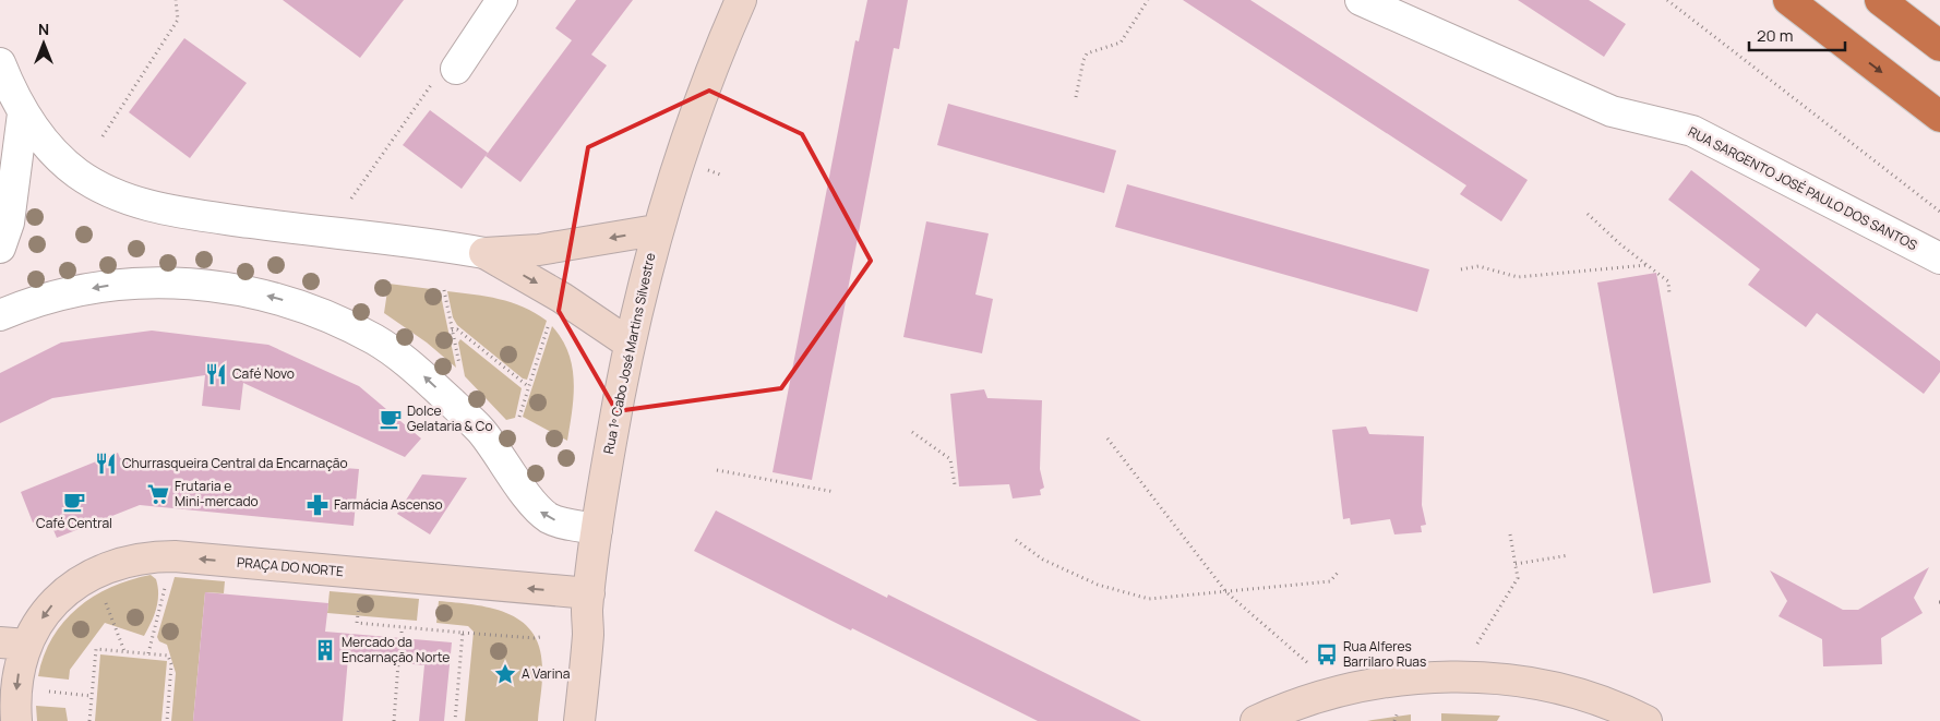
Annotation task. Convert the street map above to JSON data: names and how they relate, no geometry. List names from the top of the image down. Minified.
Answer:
{"streets":{"street":["RUA SARGENTO JOSÉ PAULO DOS SANTOS","Rua 1º Cabo José Martins Silvestre","PRAÇA DO NORTE"]},"crossings":[["Rua 1º Cabo José Martins Silvestre","PRAÇA DO NORTE"]],"one_way":["PRAÇA DO NORTE"],"places":{"restaurant":["Café Novo","Churrasqueira Central da Encarnação"],"cafe":["Dolce Gelataria & Co","Café Central"],"supermarket":["Frutaria e Mini-mercado"],"pharmacy":["Farmácia Ascenso"],"building":["Mercado da Encarnação Norte"],"bus stop":["Rua Alferes Barrilaro Ruas"],"place":["A Varina"]},"scale_bar":"20 m","north":"top"}
